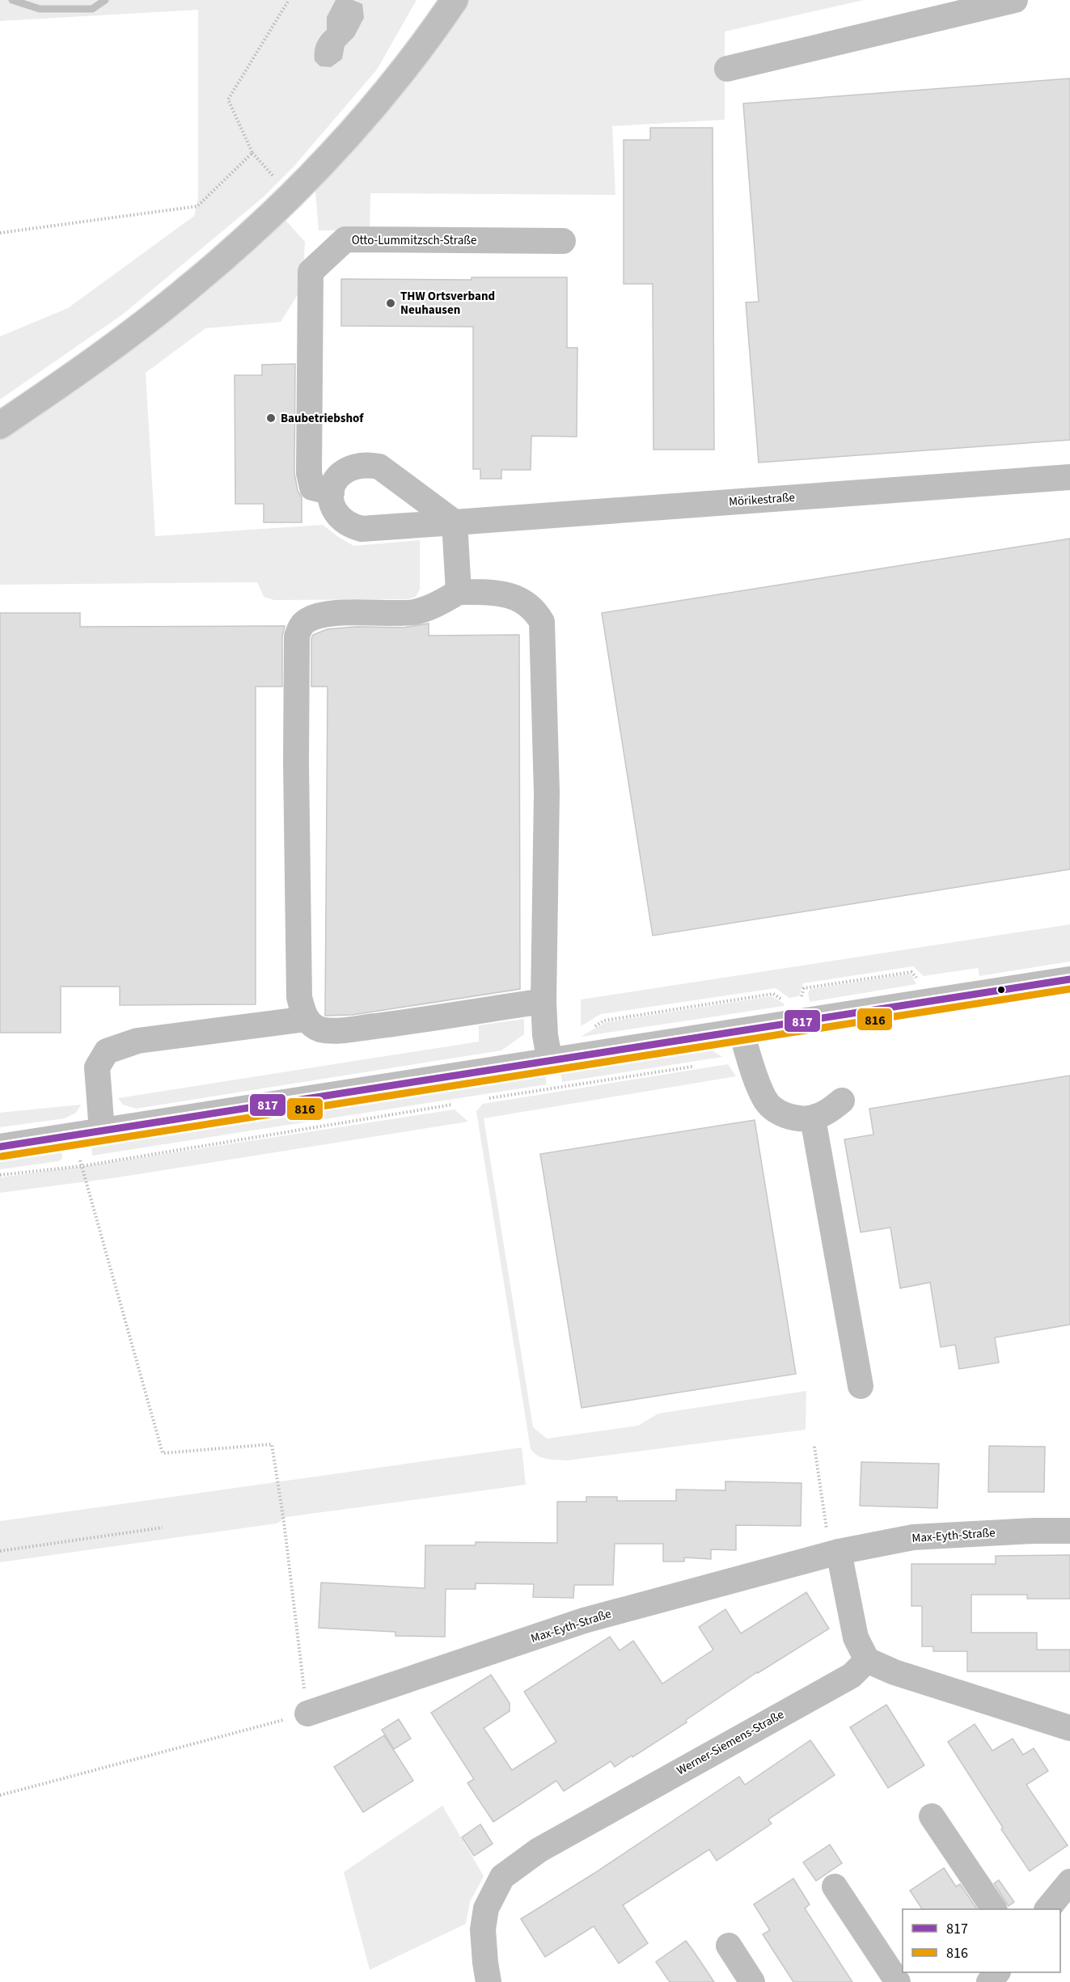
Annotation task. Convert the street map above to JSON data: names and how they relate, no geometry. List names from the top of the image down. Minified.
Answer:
{"streets":{"street":["Otto-Lummitzsch-Straße","Mörikestraße","Max-Eyth-Straße","Werner-Siemens-Straße"]},"crossings":[["Otto-Lummitzsch-Straße","Mörikestraße"]],"places":["THW Ortsverband Neuhausen","Baubetriebshof"],"lines":["transit line 817","transit line 816"],"legend":["817","816"]}
